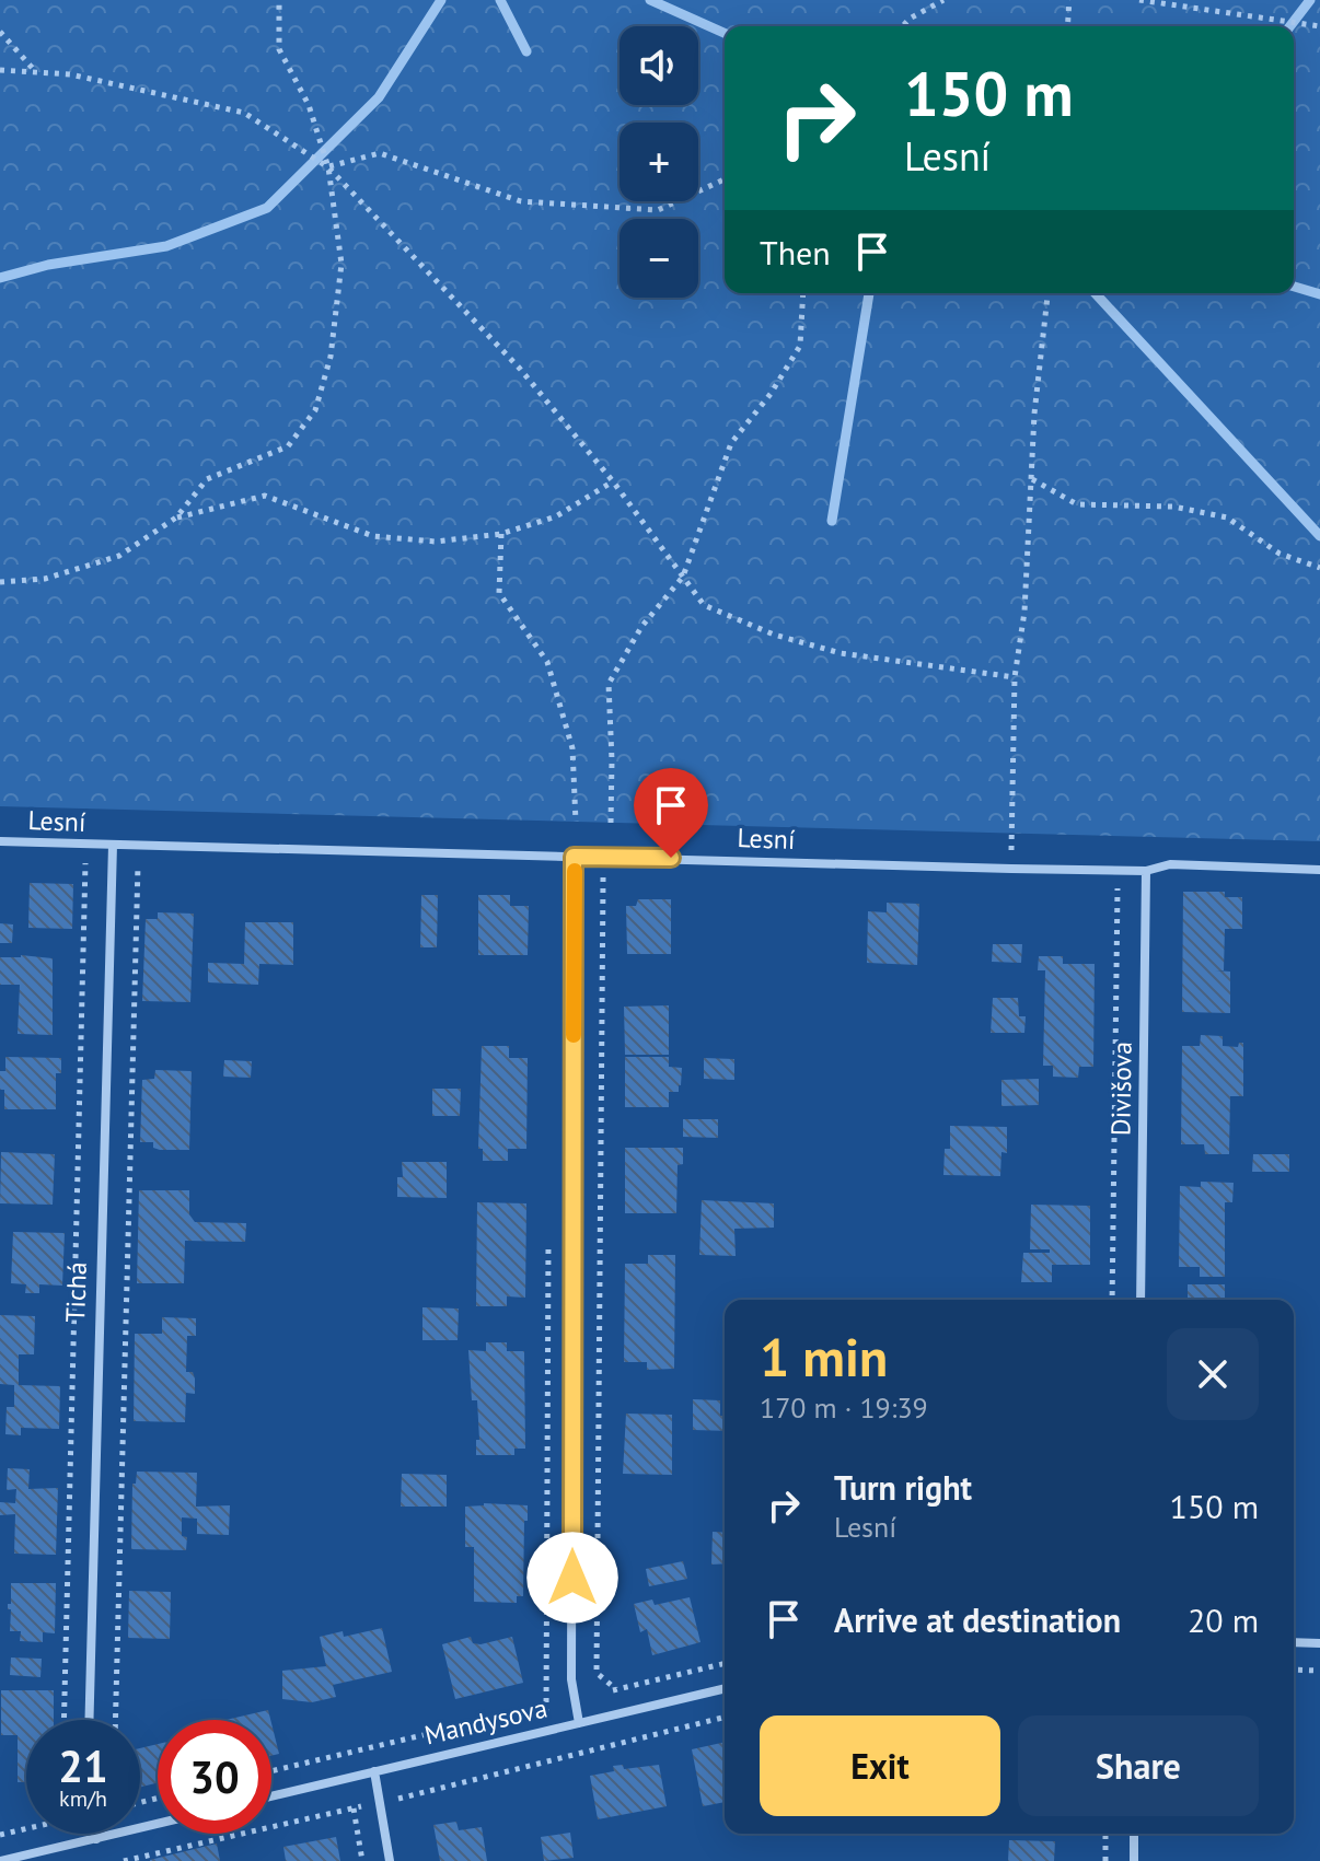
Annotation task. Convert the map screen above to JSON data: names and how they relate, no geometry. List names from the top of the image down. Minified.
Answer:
{"streets":{"street":["Lesní","Divišova","Tichá","Mandysova"]},"crossings":[["Lesní","Divišova"],["Lesní","Tichá"]],"page":{"map_buttons":["+","−"],"turn":["150 m","Lesní"],"then":"Then","heading":["1 min","170 m · 19:39"],"list":[{"name":"Turn right","note":"Lesní","value":"150 m"},{"name":"Arrive at destination","value":"20 m"}],"buttons":["Exit","Share"],"speed":"21 km/h","limit":"30"}}
